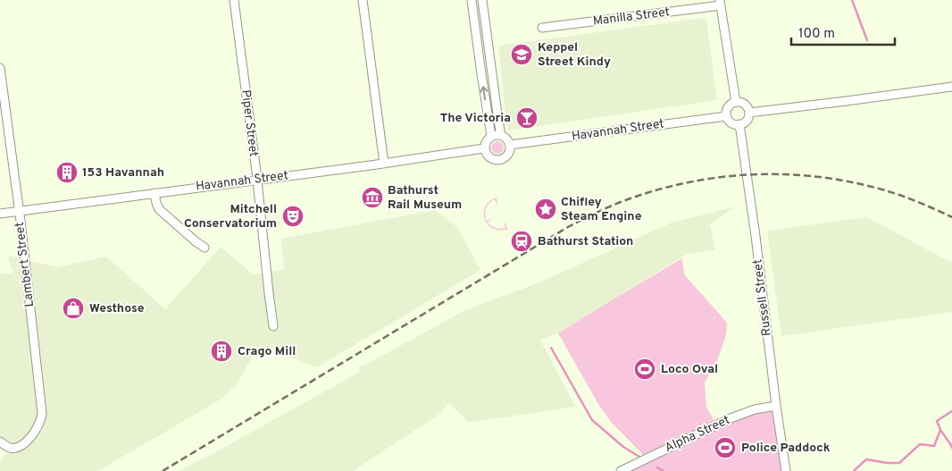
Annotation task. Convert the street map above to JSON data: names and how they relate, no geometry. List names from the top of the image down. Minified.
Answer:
{"streets":{"street":["Manilla Street","Piper Street","Havannah Street","Lambert Street","Russell Street","Alpha Street"]},"crossings":[["Piper Street","Havannah Street"],["Havannah Street","Lambert Street"],["Havannah Street","Russell Street"],["Russell Street","Alpha Street"]],"places":{"school or university":["Keppel Street Kindy"],"bar":["The Victoria"],"building":["153 Havannah","Crago Mill"],"museum":["Bathurst Rail Museum"],"place":["Chifley Steam Engine"],"theatre":["Mitchell Conservatorium"],"station":["Bathurst Station"],"shop":["Westhose"],"sports":["Loco Oval","Police Paddock"]},"scale_bar":"100 m"}
